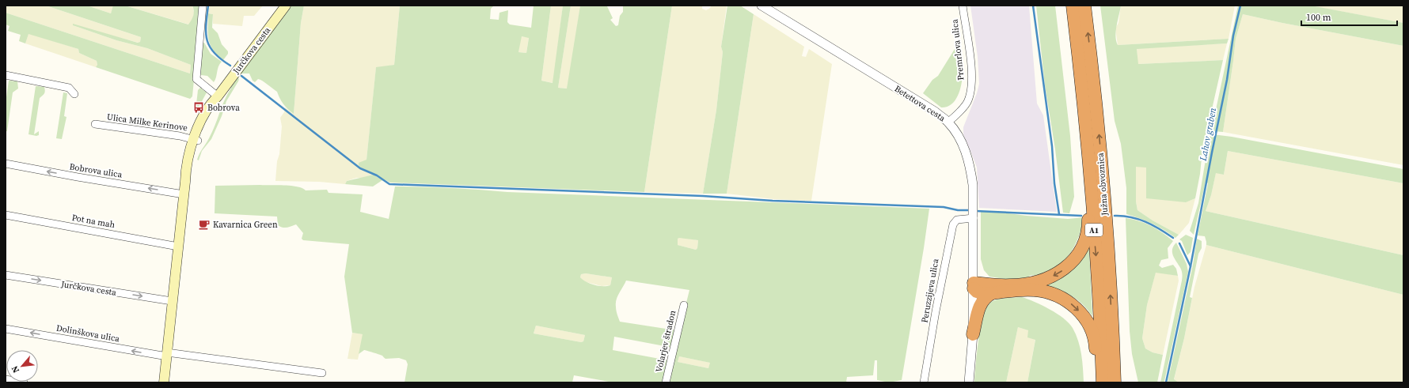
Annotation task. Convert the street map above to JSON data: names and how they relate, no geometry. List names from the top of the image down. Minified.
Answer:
{"streets":{"highway":["Južna obvoznica","A1"],"main road":["Jurčkova cesta"],"street":["Premrlova ulica","Betettova cesta","Ulica Milke Kerinove","Bobrova ulica","Pot na mah","Peruzzijeva ulica","Dolinškova ulica","Volarjev štradon"]},"crossings":[["Premrlova ulica","Betettova cesta"],["Jurčkova cesta","Ulica Milke Kerinove"],["Jurčkova cesta","Bobrova ulica"],["Jurčkova cesta","Pot na mah"],["Jurčkova cesta","Dolinškova ulica"],["Betettova cesta","Peruzzijeva ulica"]],"one_way":["Bobrova ulica","Dolinškova ulica"],"water":["Lahov graben"],"places":{"bus stop":["Bobrova"],"cafe":["Kavarnica Green"]},"scale_bar":"100 m","north":"bottom left"}
